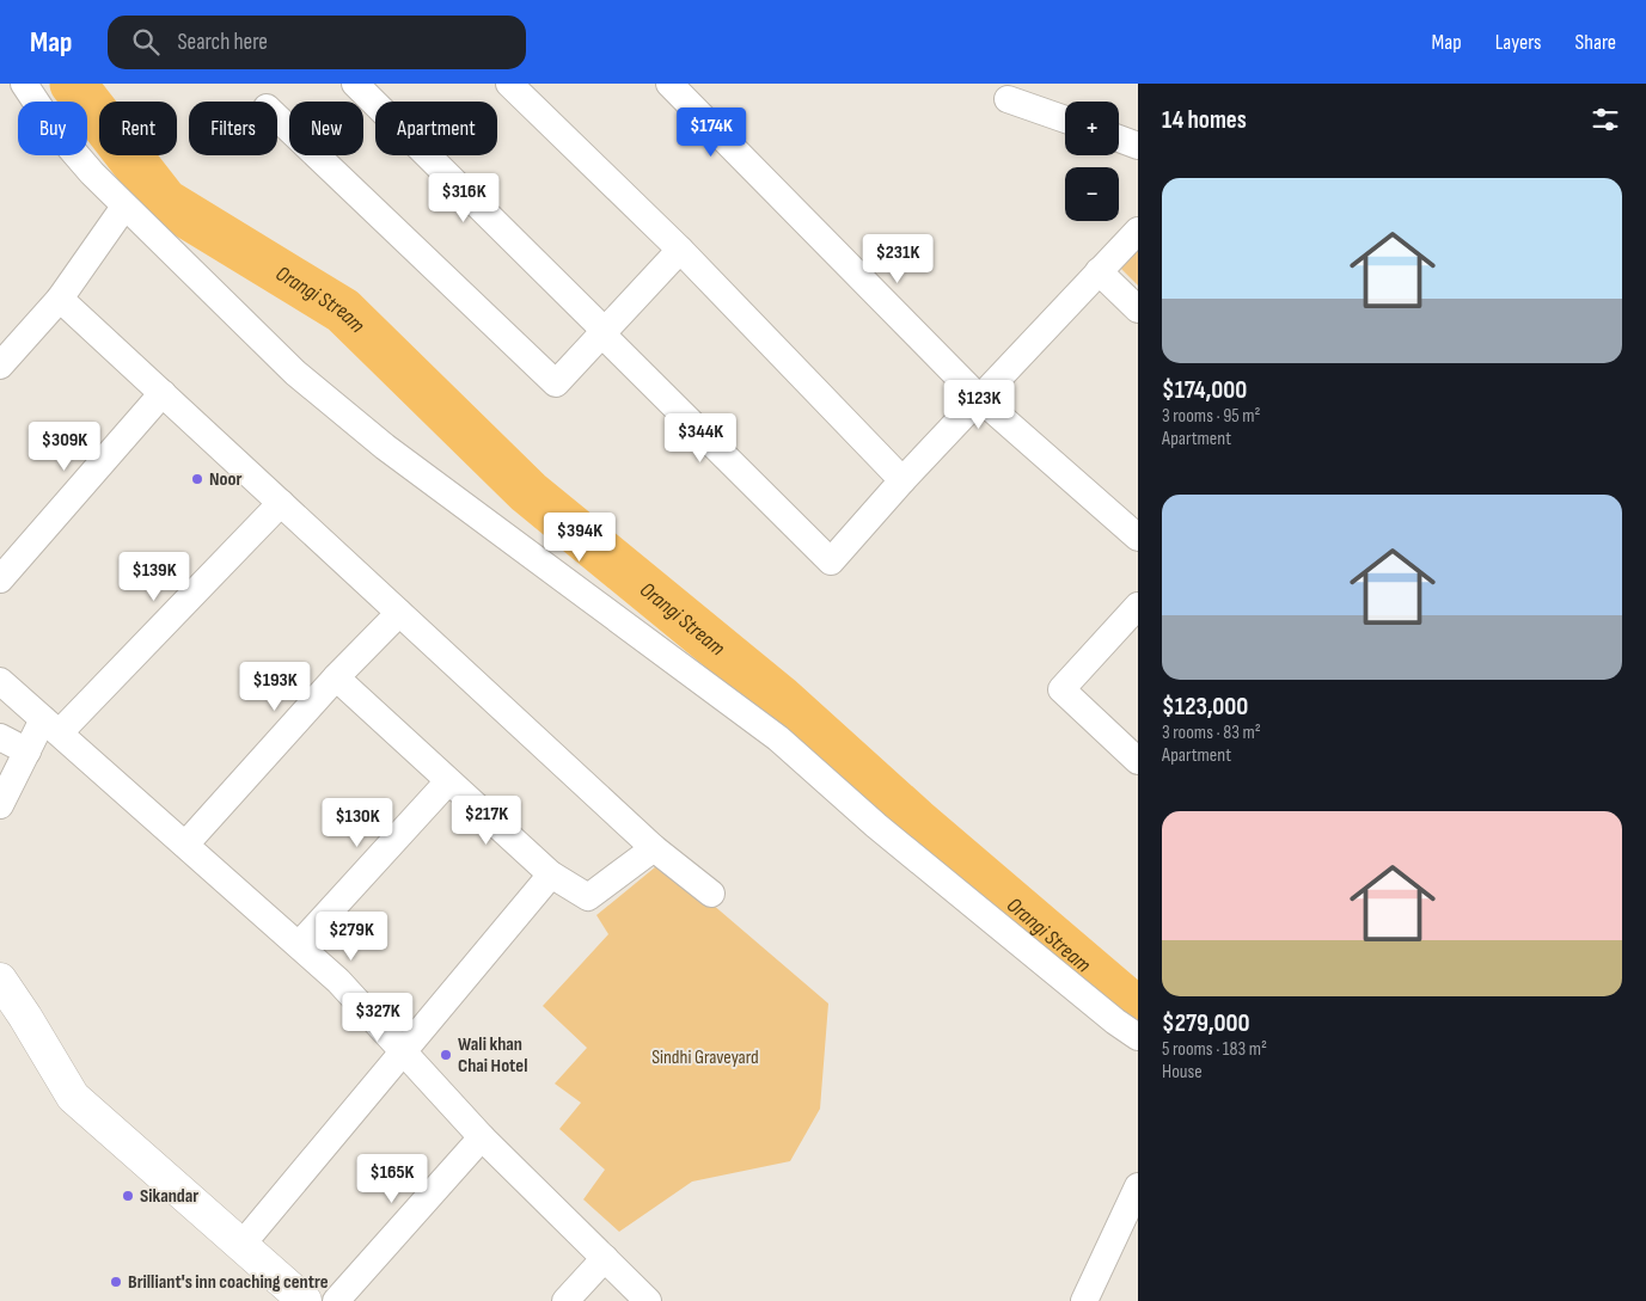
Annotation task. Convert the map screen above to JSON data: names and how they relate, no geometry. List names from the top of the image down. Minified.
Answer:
{"water":["Orangi Stream"],"parks":["Sindhi Graveyard"],"places":["Noor","Wali khan Chai Hotel","Sikandar","Brilliant's inn coaching centre"],"page":{"header":"Map","search":"Search here","nav":["Map","Layers","Share"],"heading":"14 homes","map_buttons":["+","−"],"chip":["Buy","Rent","Filters","New","Apartment"],"price":["$174K","$316K","$231K","$123K","$344K","$309K","$394K","$139K","$193K","$217K","$130K","$279K","$327K","$165K"],"list":[{"name":"$174,000","note":"3 rooms · 95 m² · Apartment"},{"name":"$123,000","note":"3 rooms · 83 m² · Apartment"},{"name":"$279,000","note":"5 rooms · 183 m² · House"}]}}
